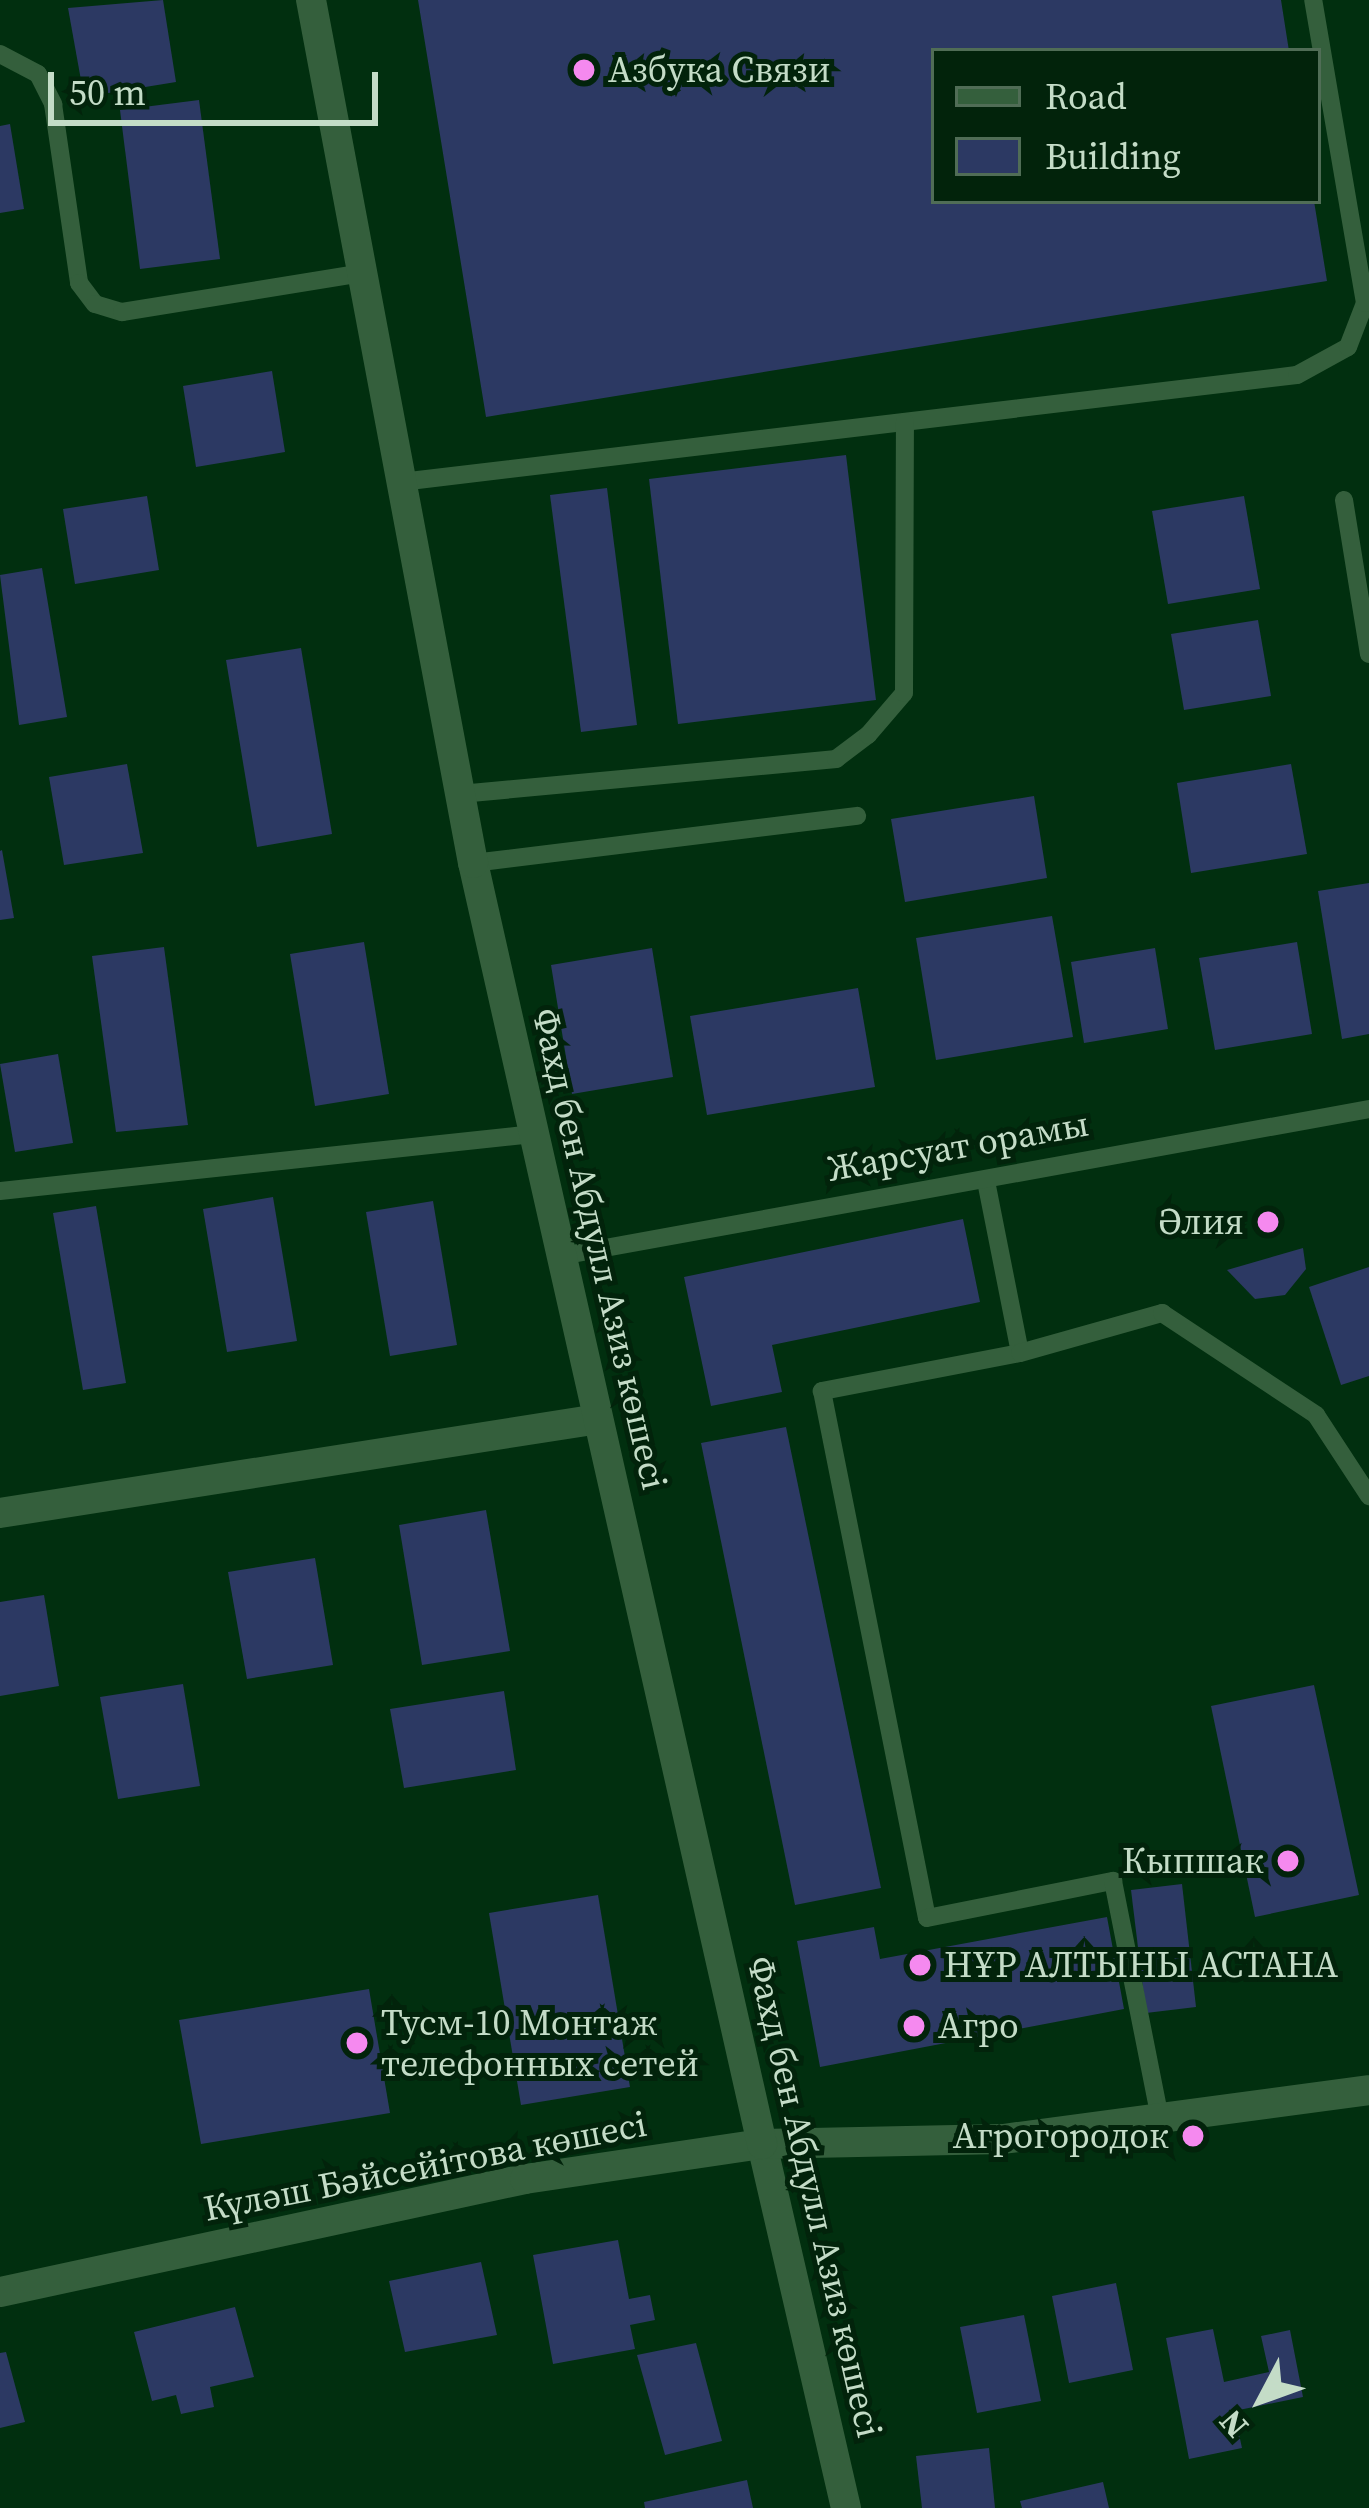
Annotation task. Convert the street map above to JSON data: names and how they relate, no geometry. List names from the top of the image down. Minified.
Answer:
{"streets":{"street":["Фахд бен Абдулл Азиз көшесі","Күләш Бәйсейітова көшесі"],"lane":["Жарсуат орамы"]},"crossings":[["Жарсуат орамы","Фахд бен Абдулл Азиз көшесі"],["Фахд бен Абдулл Азиз көшесі","Күләш Бәйсейітова көшесі"]],"places":["Азбука Связи","Әлия","Кыпшак","НҰР АЛТЫНЫ АСТАНА","Агро","Тусм-10 Монтаж телефонных сетей","Агрогородок"],"legend":["Road","Building"],"scale_bar":"50 m","north":"bottom left"}
